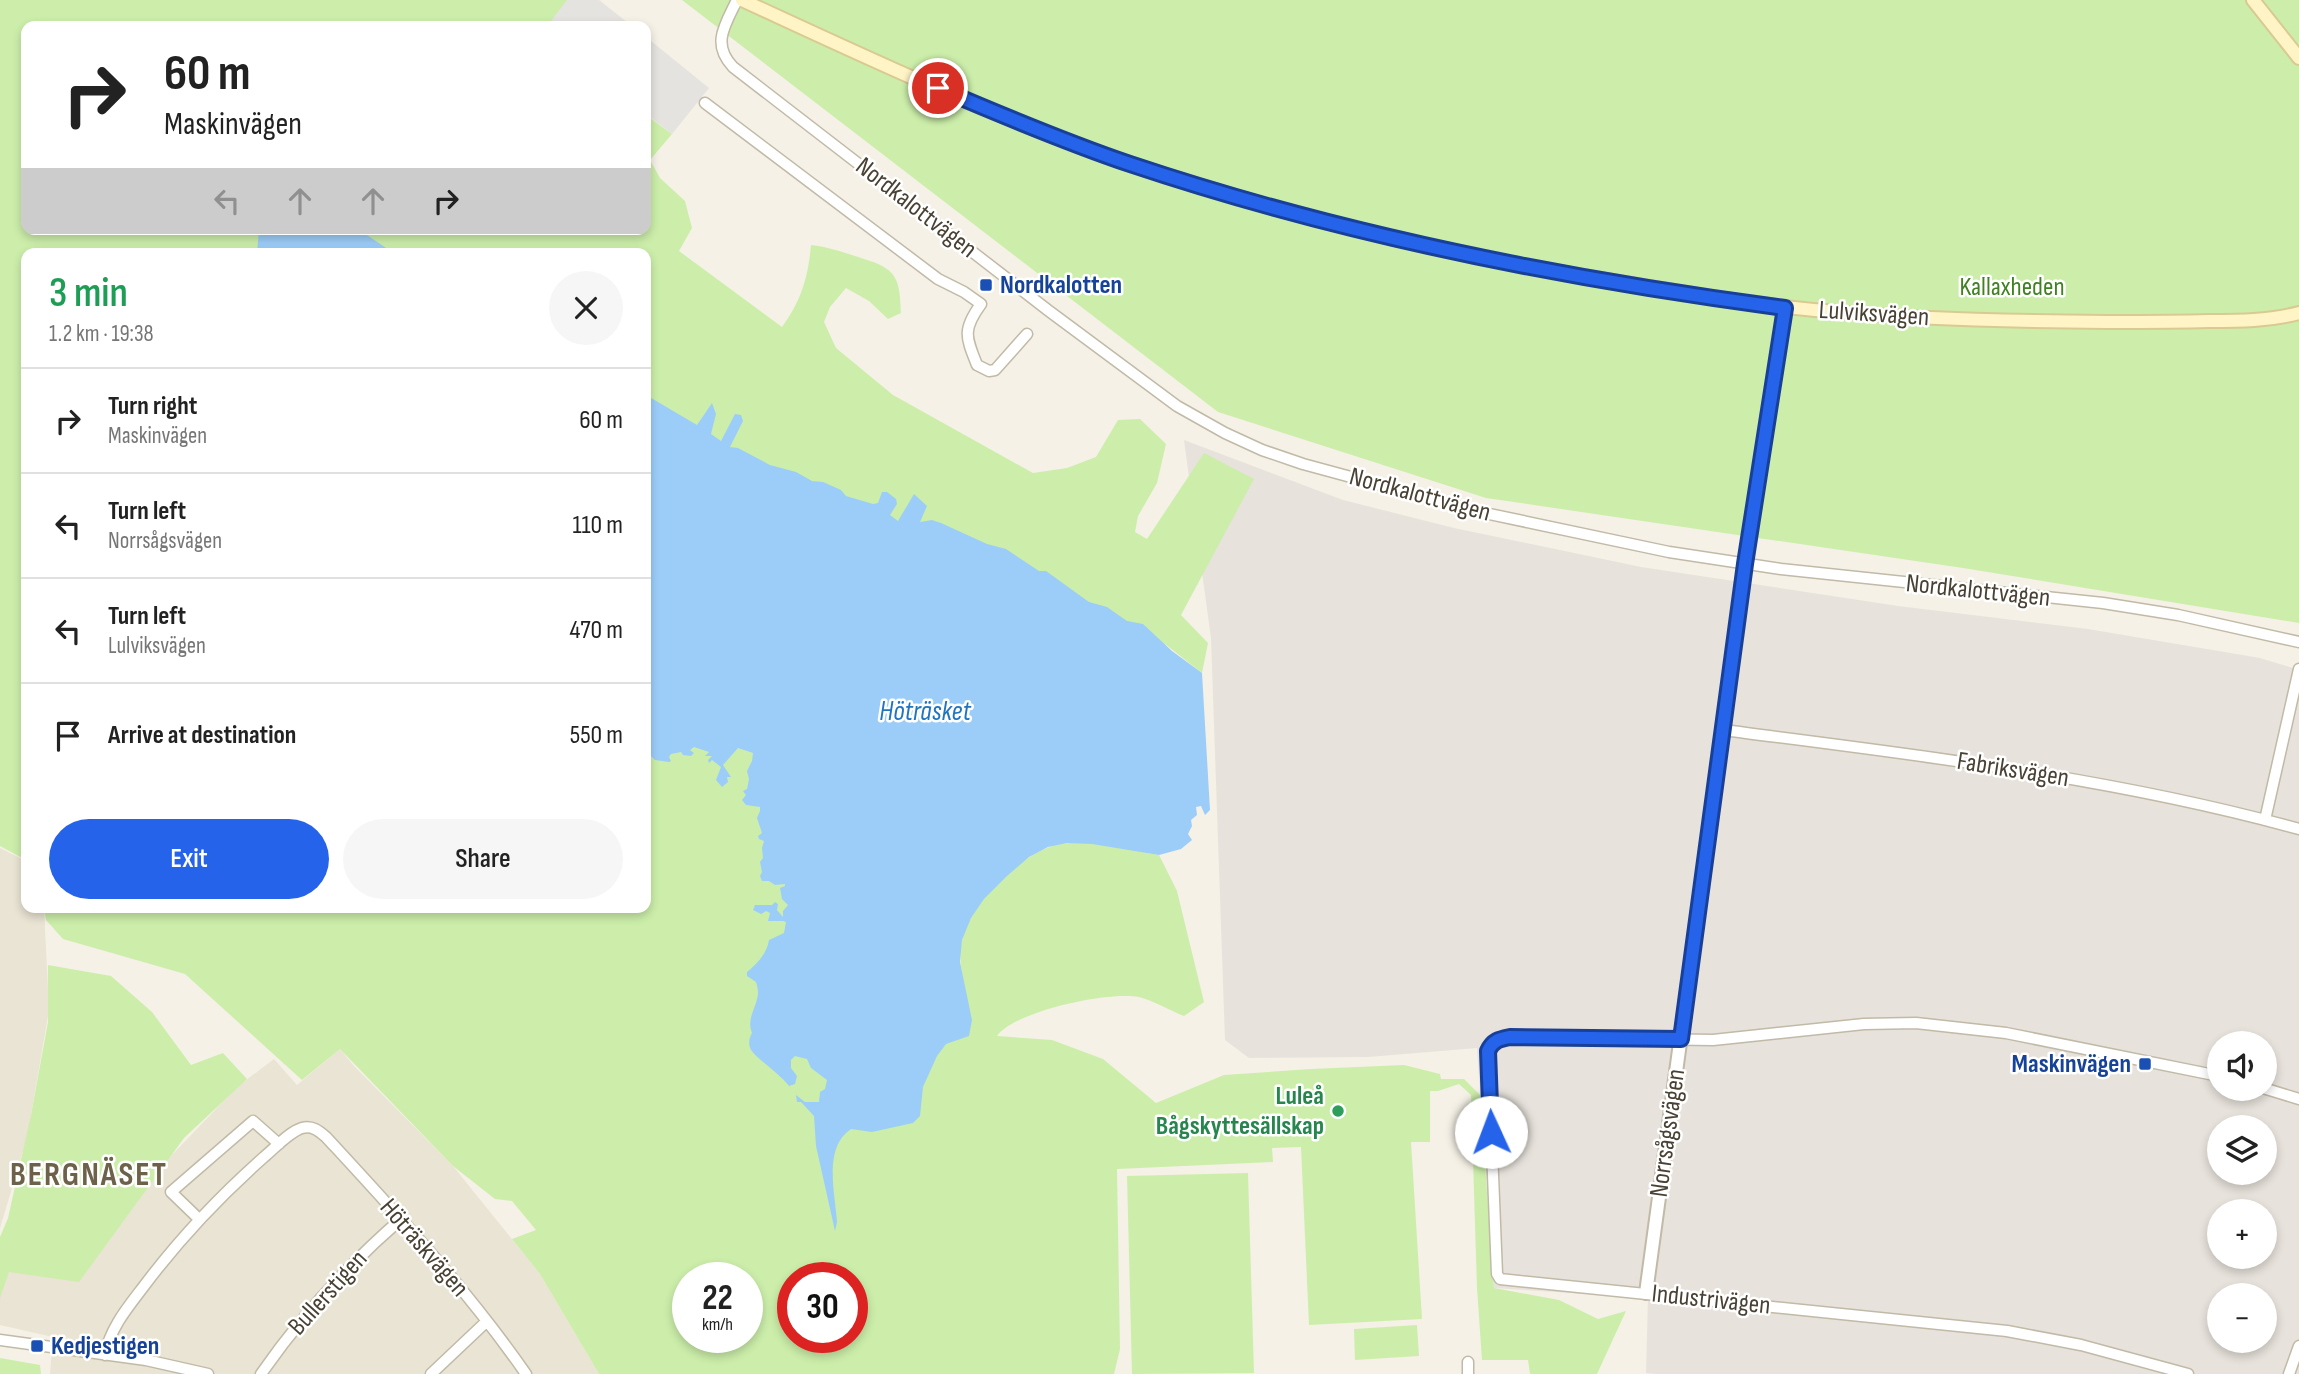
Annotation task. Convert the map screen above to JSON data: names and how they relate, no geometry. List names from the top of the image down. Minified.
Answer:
{"streets":{"main road":["Lulviksvägen"],"street":["Nordkalottvägen","Fabriksvägen","Norrsågsvägen","Höträskvägen","Bullerstigen","Industrivägen"]},"crossings":[["Nordkalottvägen","Lulviksvägen"],["Nordkalottvägen","Norrsågsvägen"],["Lulviksvägen","Norrsågsvägen"],["Fabriksvägen","Norrsågsvägen"],["Norrsågsvägen","Industrivägen"],["Höträskvägen","Bullerstigen"]],"districts":["BERGNÄSET"],"water":["Höträsket"],"parks":["Kallaxheden"],"places":{"transit":["Nordkalotten","Maskinvägen","Kedjestigen"],"other":["Luleå Bågskyttesällskap"]},"page":{"turn":["60 m","Maskinvägen"],"heading":["3 min","1.2 km · 19:38"],"list":[{"name":"Turn right","note":"Maskinvägen","value":"60 m"},{"name":"Turn left","note":"Norrsågsvägen","value":"110 m"},{"name":"Turn left","note":"Lulviksvägen","value":"470 m"},{"name":"Arrive at destination","value":"550 m"}],"buttons":["Exit","Share"],"map_buttons":["+","−"],"speed":"22 km/h","limit":"30"}}
